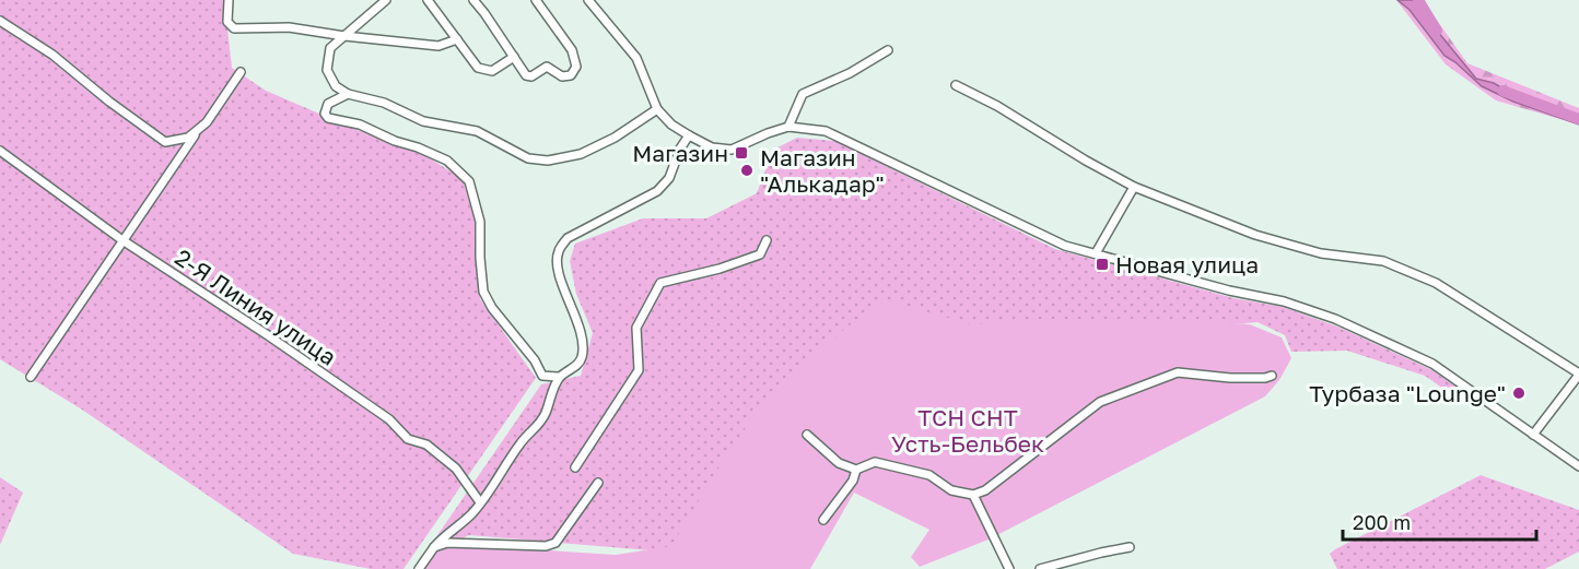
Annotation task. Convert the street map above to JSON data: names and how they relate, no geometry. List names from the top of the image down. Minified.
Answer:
{"streets":{"street":["2-Я Линия улица"]},"parks":["ТСН СНТ Усть-Бельбек"],"places":{"transit":["Магазин","Новая улица"],"other":["Магазин \"Алькадар\"","Турбаза \"Lounge\""]},"scale_bar":"200 m"}
